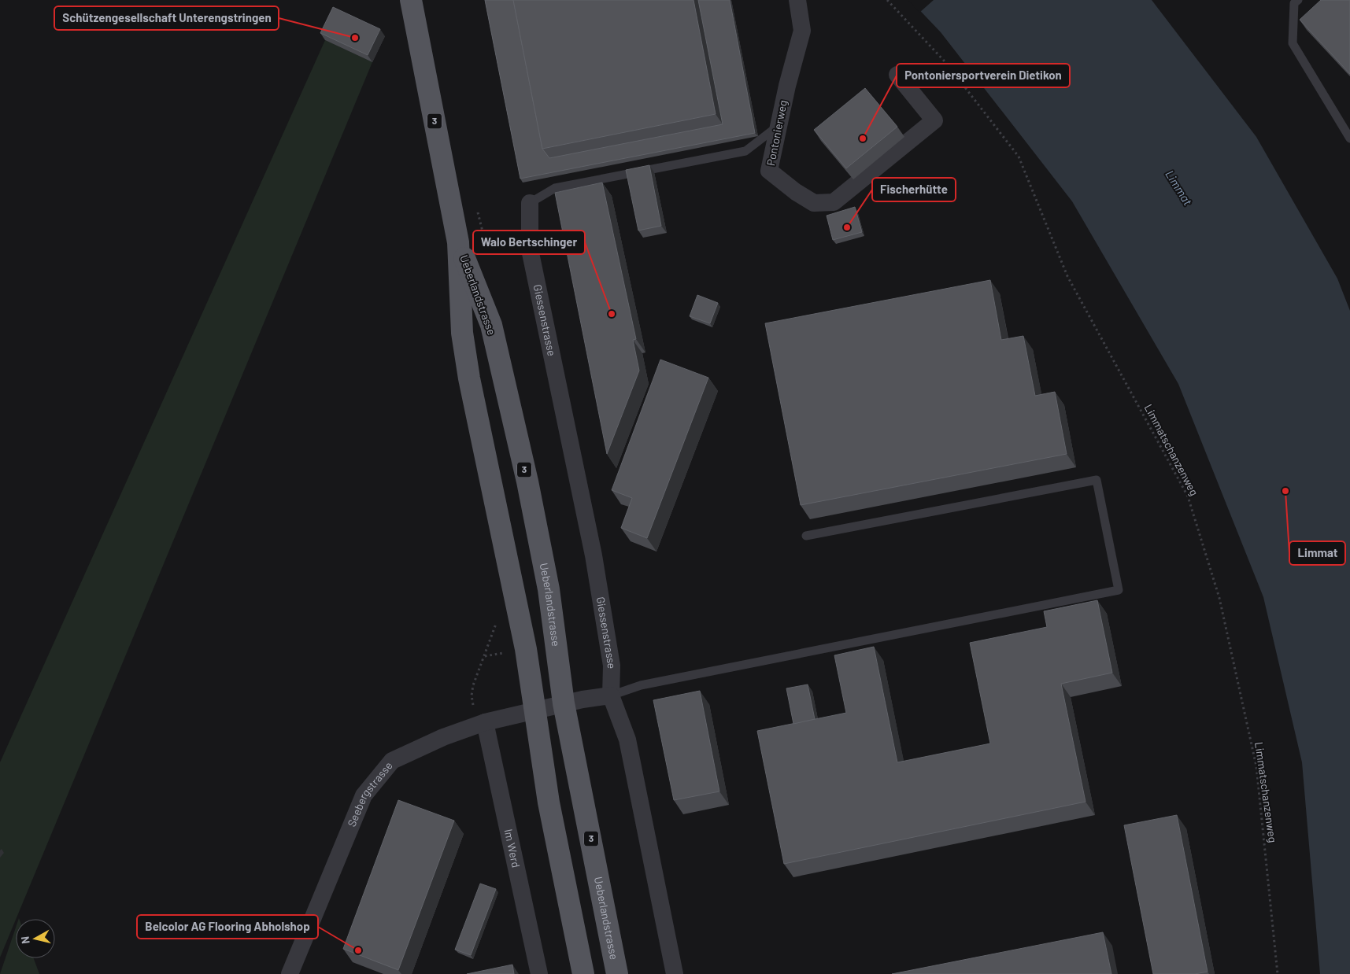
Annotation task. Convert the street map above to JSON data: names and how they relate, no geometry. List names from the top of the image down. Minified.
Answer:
{"streets":{"main road":["3","Ueberlandstrasse"],"street":["Pontonierweg","Giessenstrasse","Seebergstrasse","Im Werd"],"path":["Limmatschanzenweg"]},"crossings":[["Pontonierweg","Giessenstrasse"],["Ueberlandstrasse","Seebergstrasse"],["Seebergstrasse","Im Werd"]],"water":["Limmat"],"places":["Schützengesellschaft Unterengstringen","Pontoniersportverein Dietikon","Fischerhütte","Walo Bertschinger","Limmat","Belcolor AG Flooring Abholshop"],"north":"left"}
